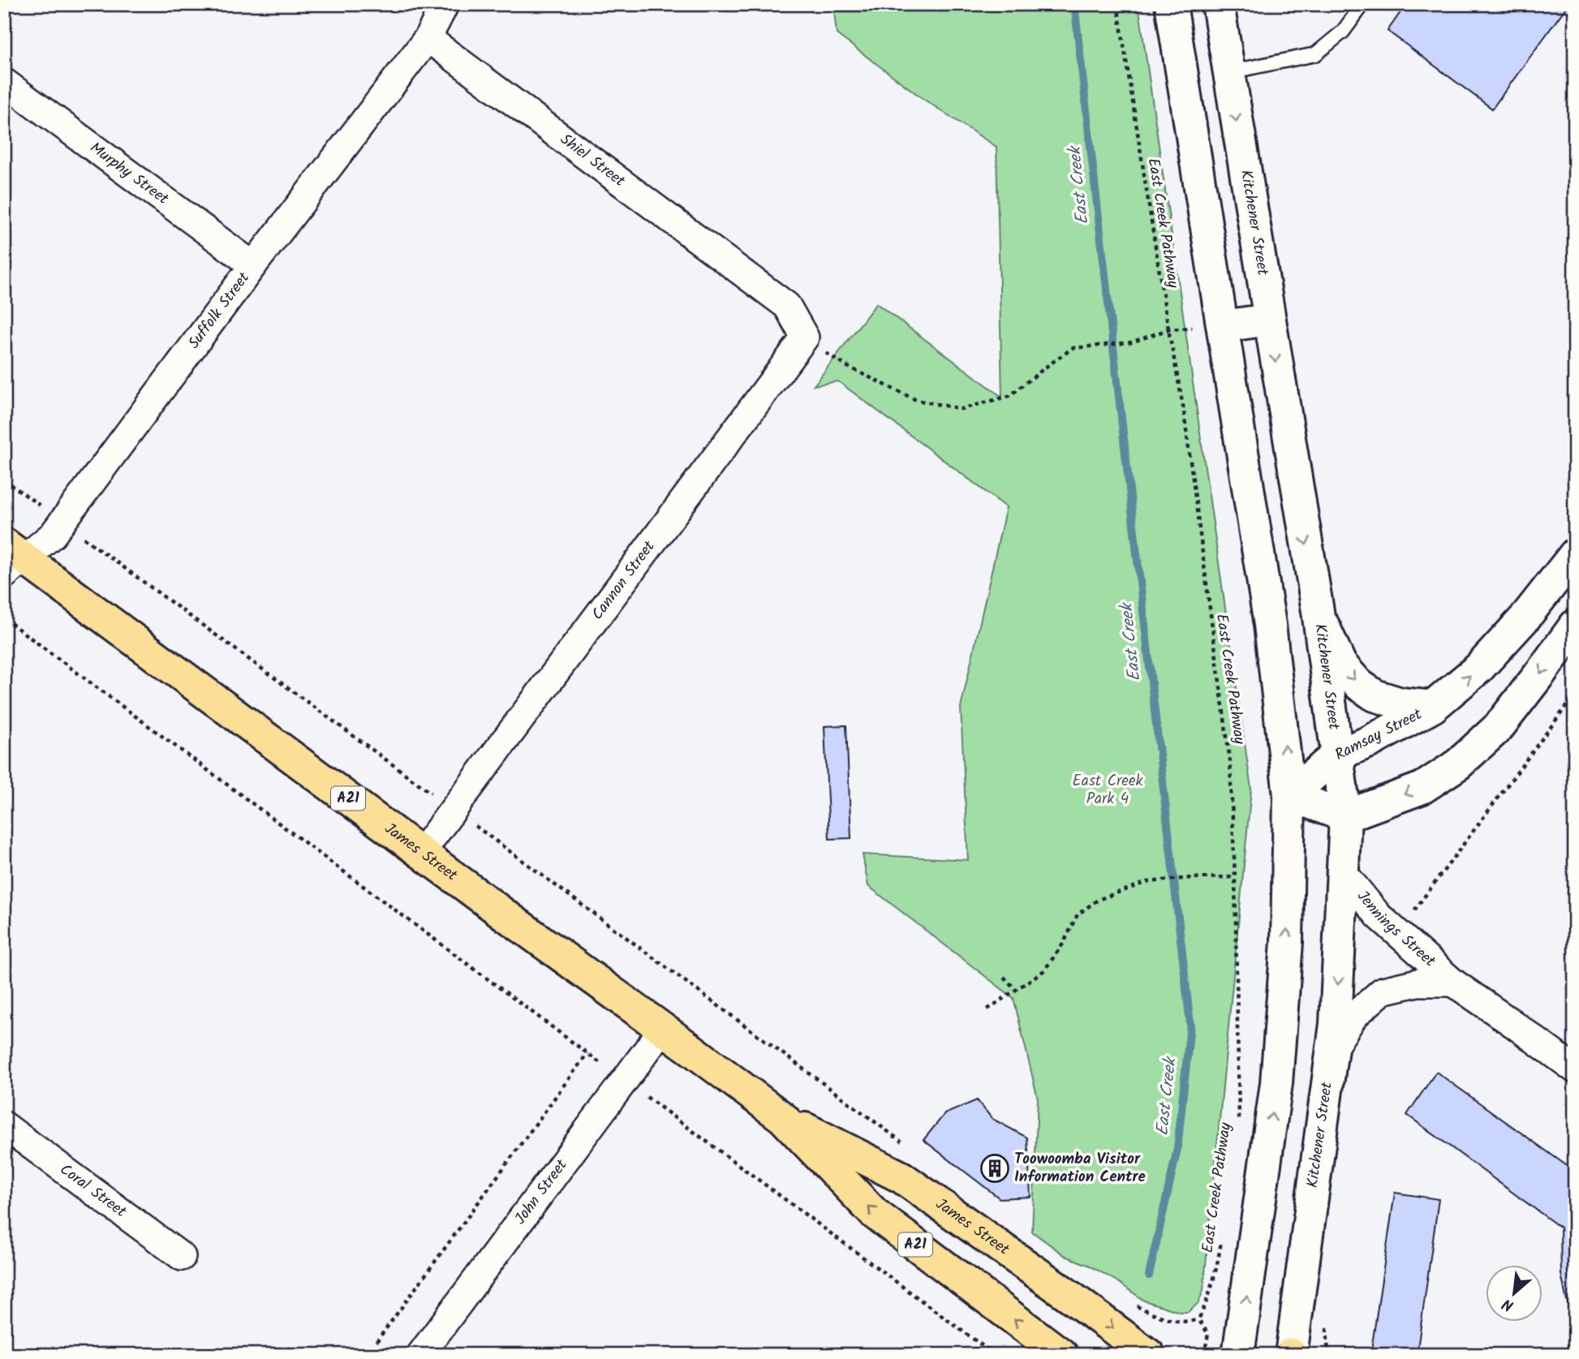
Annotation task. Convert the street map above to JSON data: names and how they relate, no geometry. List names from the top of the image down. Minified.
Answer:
{"streets":{"highway":["A21","James Street"],"main road":["Kitchener Street","Ramsay Street"],"street":["Shiel Street","Murphy Street","Suffolk Street","Cannon Street","Jennings Street","Coral Street","John Street"],"path":["East Creek Pathway"]},"crossings":[["Shiel Street","Suffolk Street"],["Shiel Street","Cannon Street"],["Murphy Street","Suffolk Street"],["Kitchener Street","Ramsay Street"],["Kitchener Street","Jennings Street"],["Suffolk Street","James Street"],["Cannon Street","James Street"],["James Street","John Street"]],"water":["East Creek"],"parks":["East Creek Park 4"],"places":{"building":["Toowoomba Visitor Information Centre"]},"north":"bottom left"}
